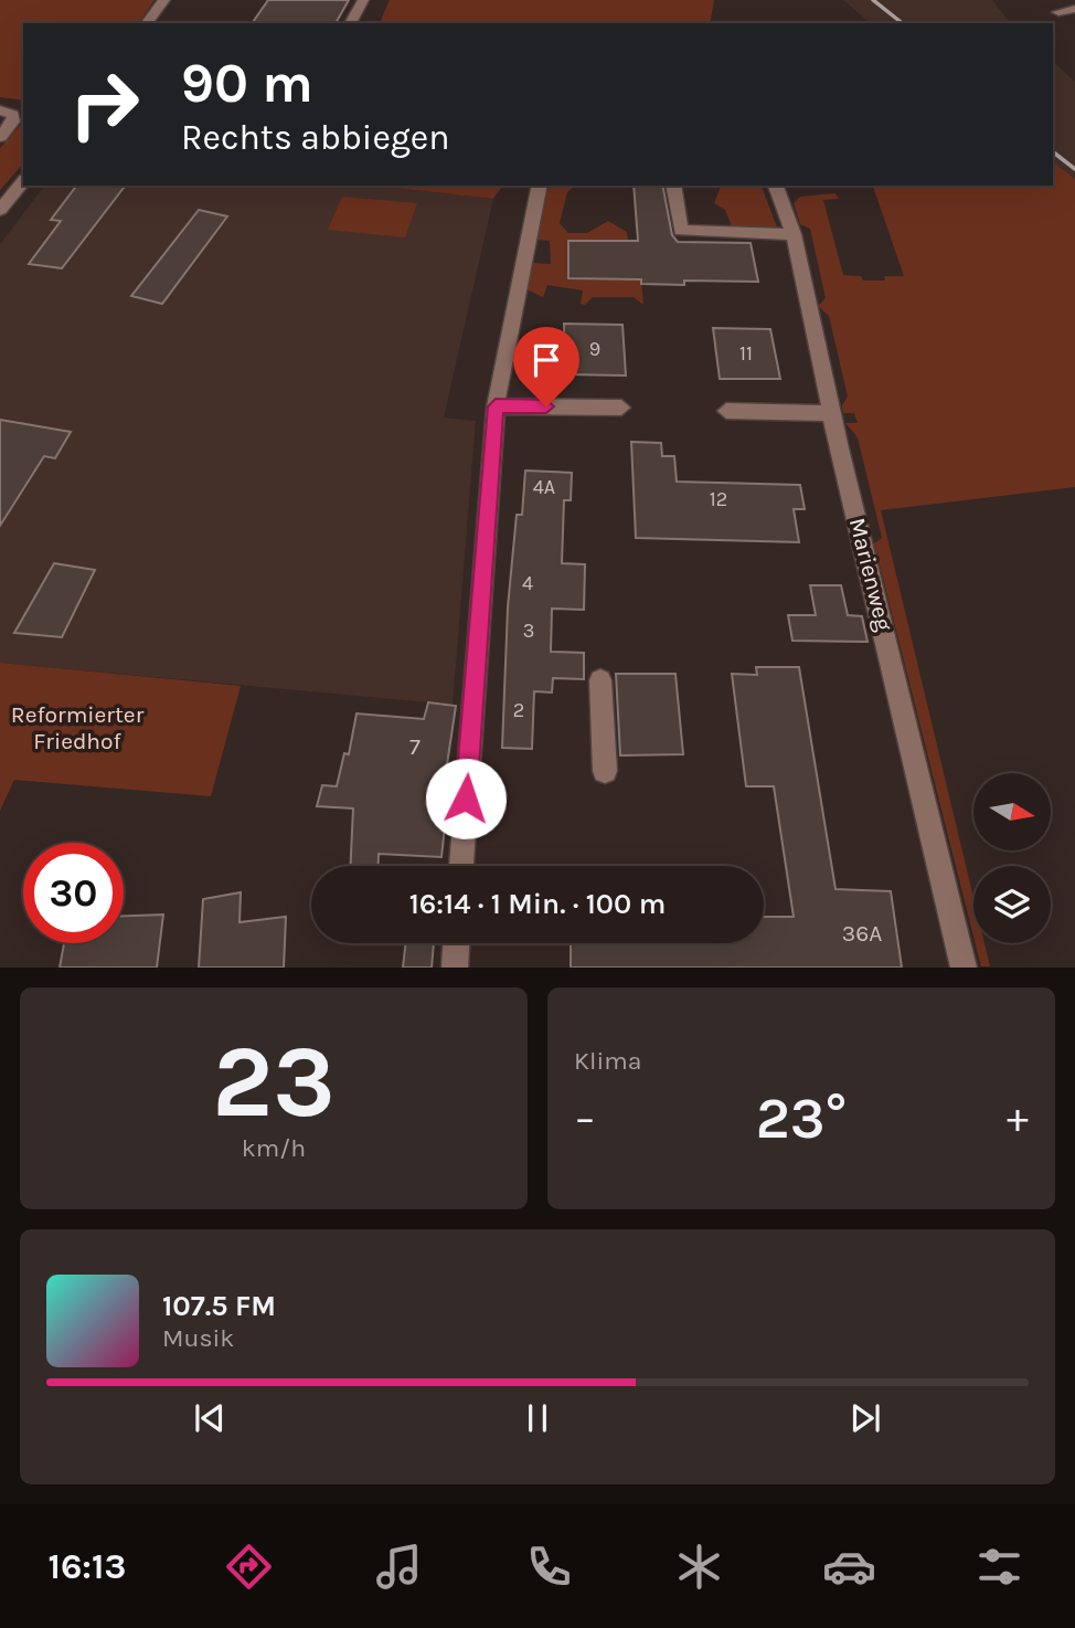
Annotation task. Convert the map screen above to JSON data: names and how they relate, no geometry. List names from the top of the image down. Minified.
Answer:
{"streets":{"street":["Marienweg"]},"parks":["Reformierter Friedhof"],"house_numbers":["9","11","4A","12","4","3","2","7","36A"],"north":"right","page":{"turn":["90 m","Rechts abbiegen"],"limit":"30","trip":"16:14 · 1 Min. · 100 m","tile":[["23","km/h"],"Klima"],"heat":["−","23°","+"],"song":["107.5 FM","Musik"],"tabs":"16:13"}}
